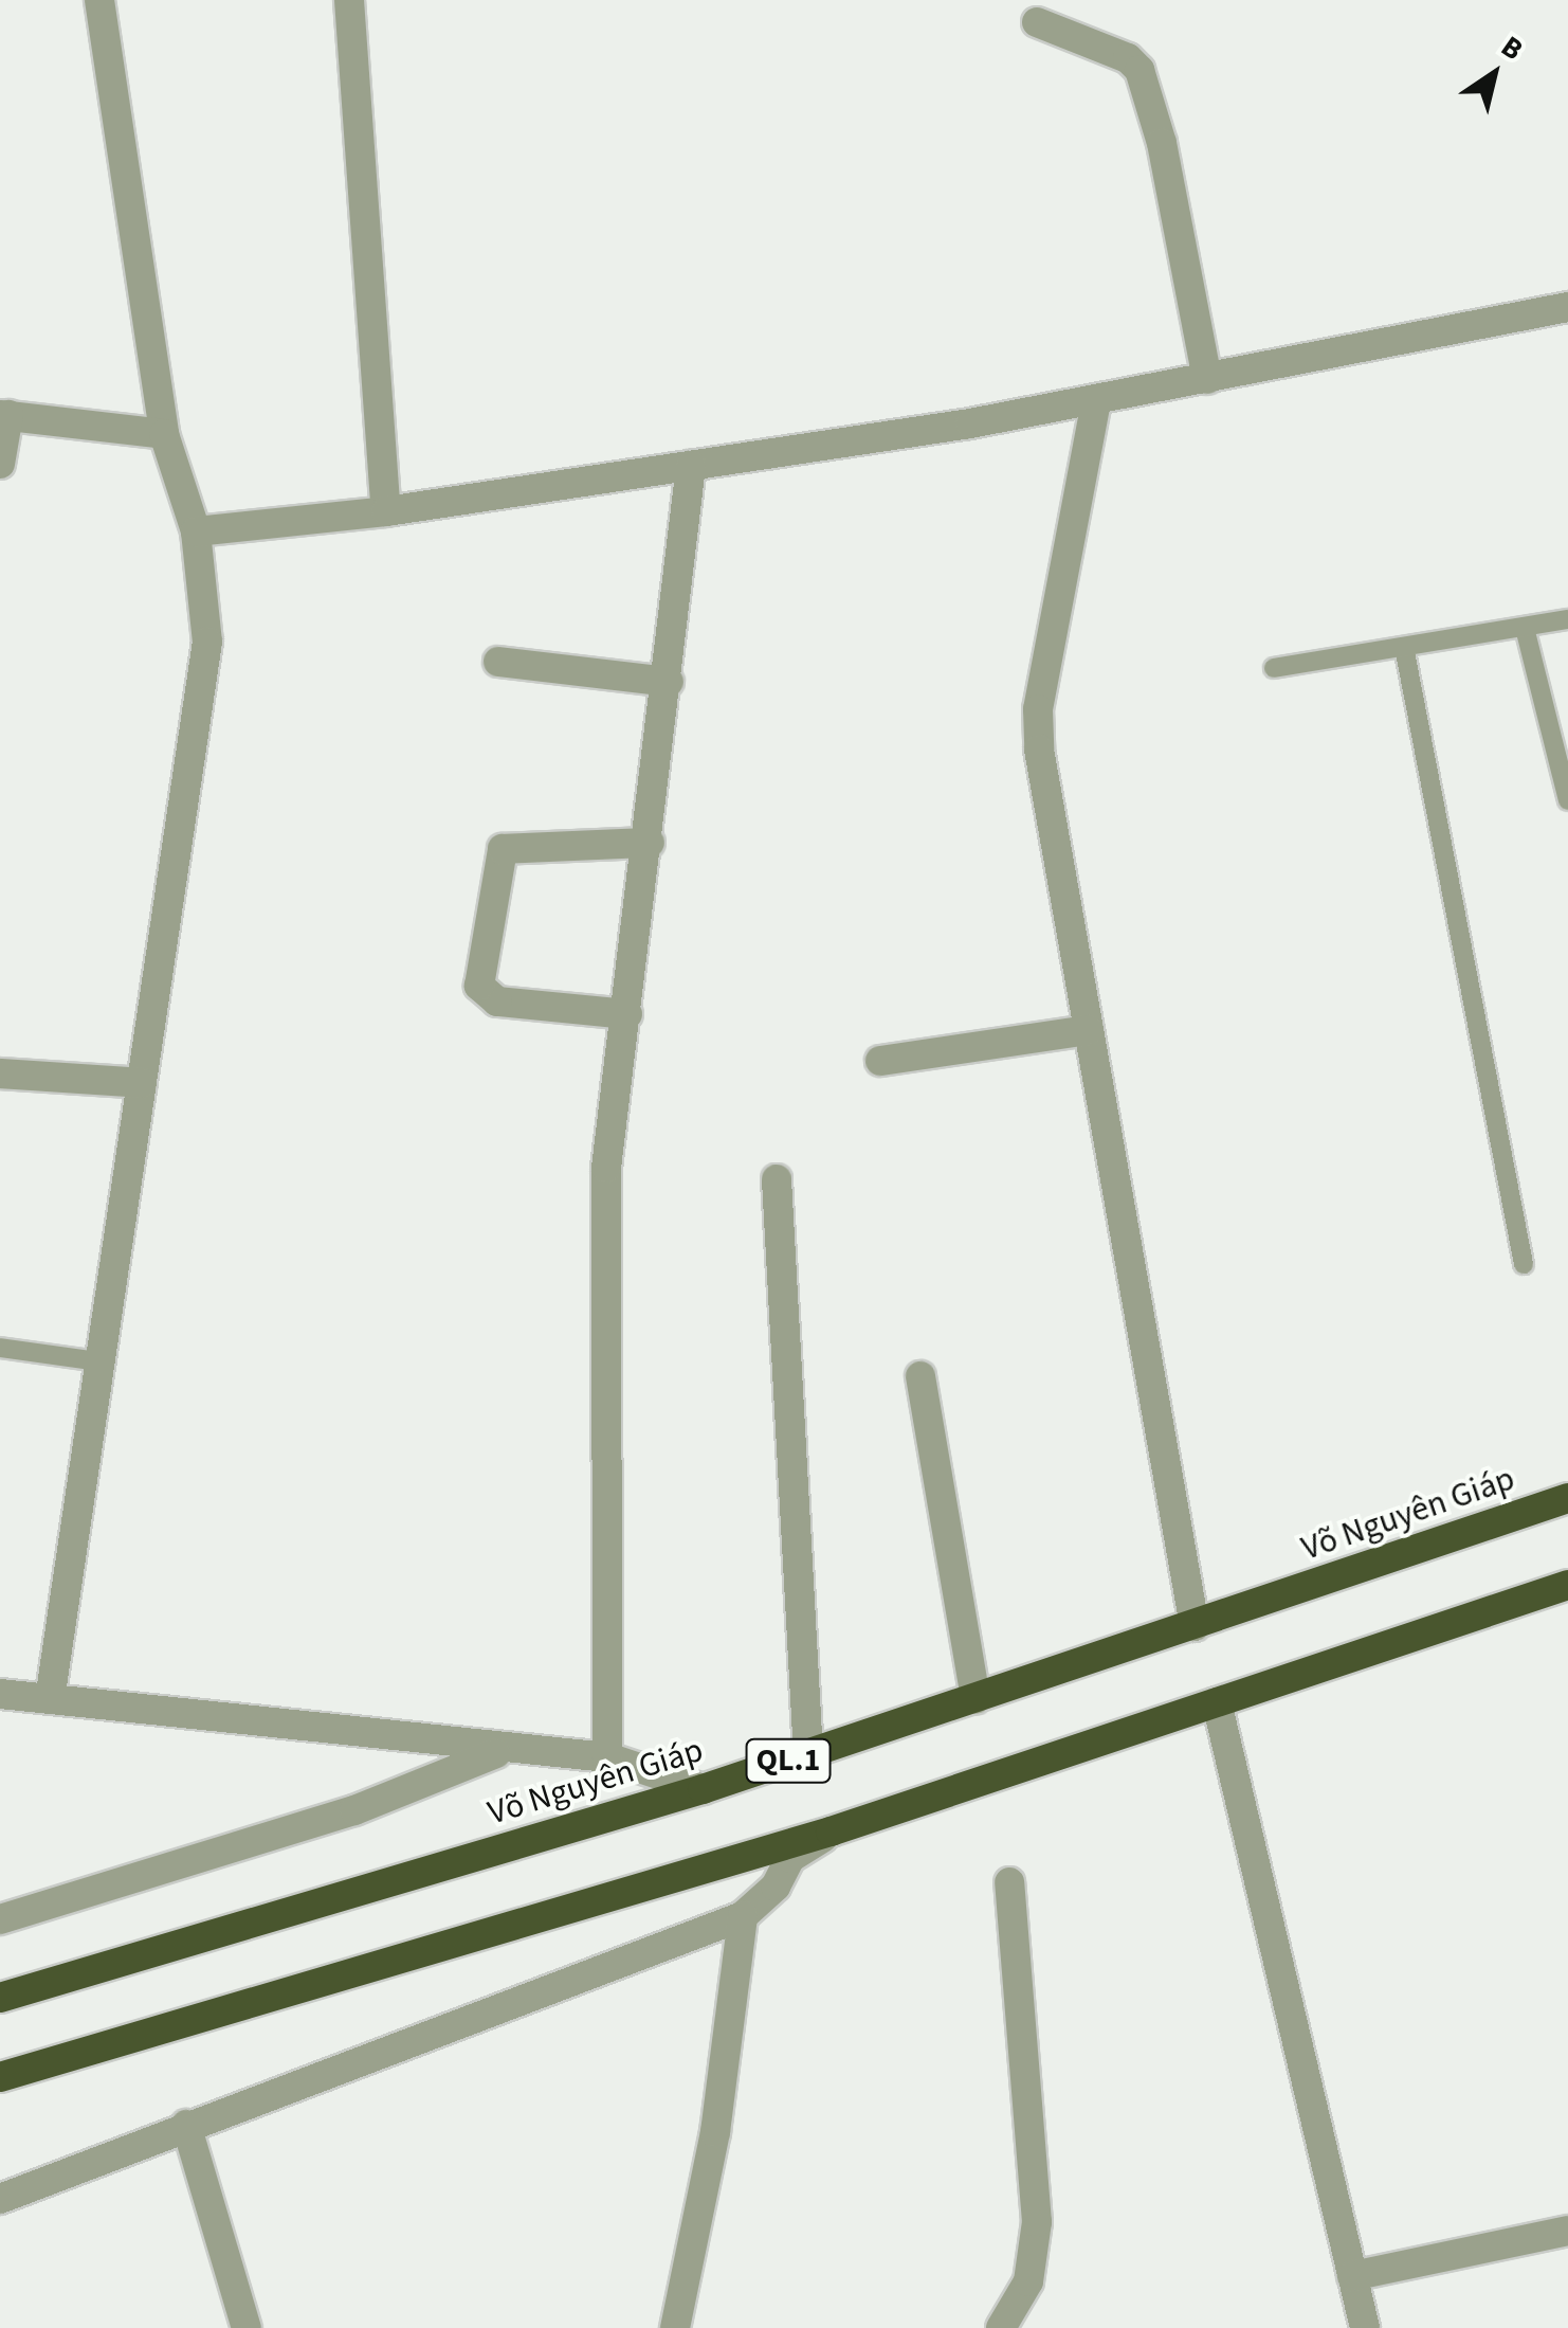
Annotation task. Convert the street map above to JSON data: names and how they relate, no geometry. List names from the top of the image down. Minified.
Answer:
{"streets":{"highway":["Võ Nguyên Giáp","QL.1"]},"north":"top right"}
